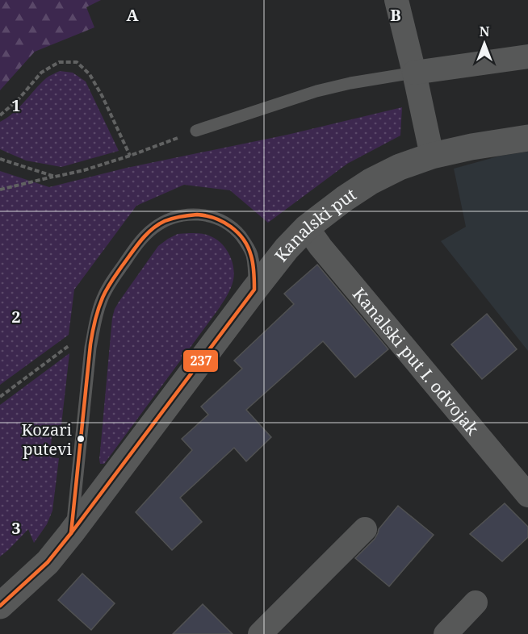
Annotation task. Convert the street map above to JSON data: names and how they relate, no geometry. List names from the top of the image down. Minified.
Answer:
{"streets":{"street":["Kanalski put","Kanalski put I. odvojak"]},"crossings":[["Kanalski put","Kanalski put I. odvojak"]],"places":["Kozari putevi"],"lines":["transit line 237"],"north":"top","grid":{"columns":["A","B"],"rows":["1","2","3"]}}
